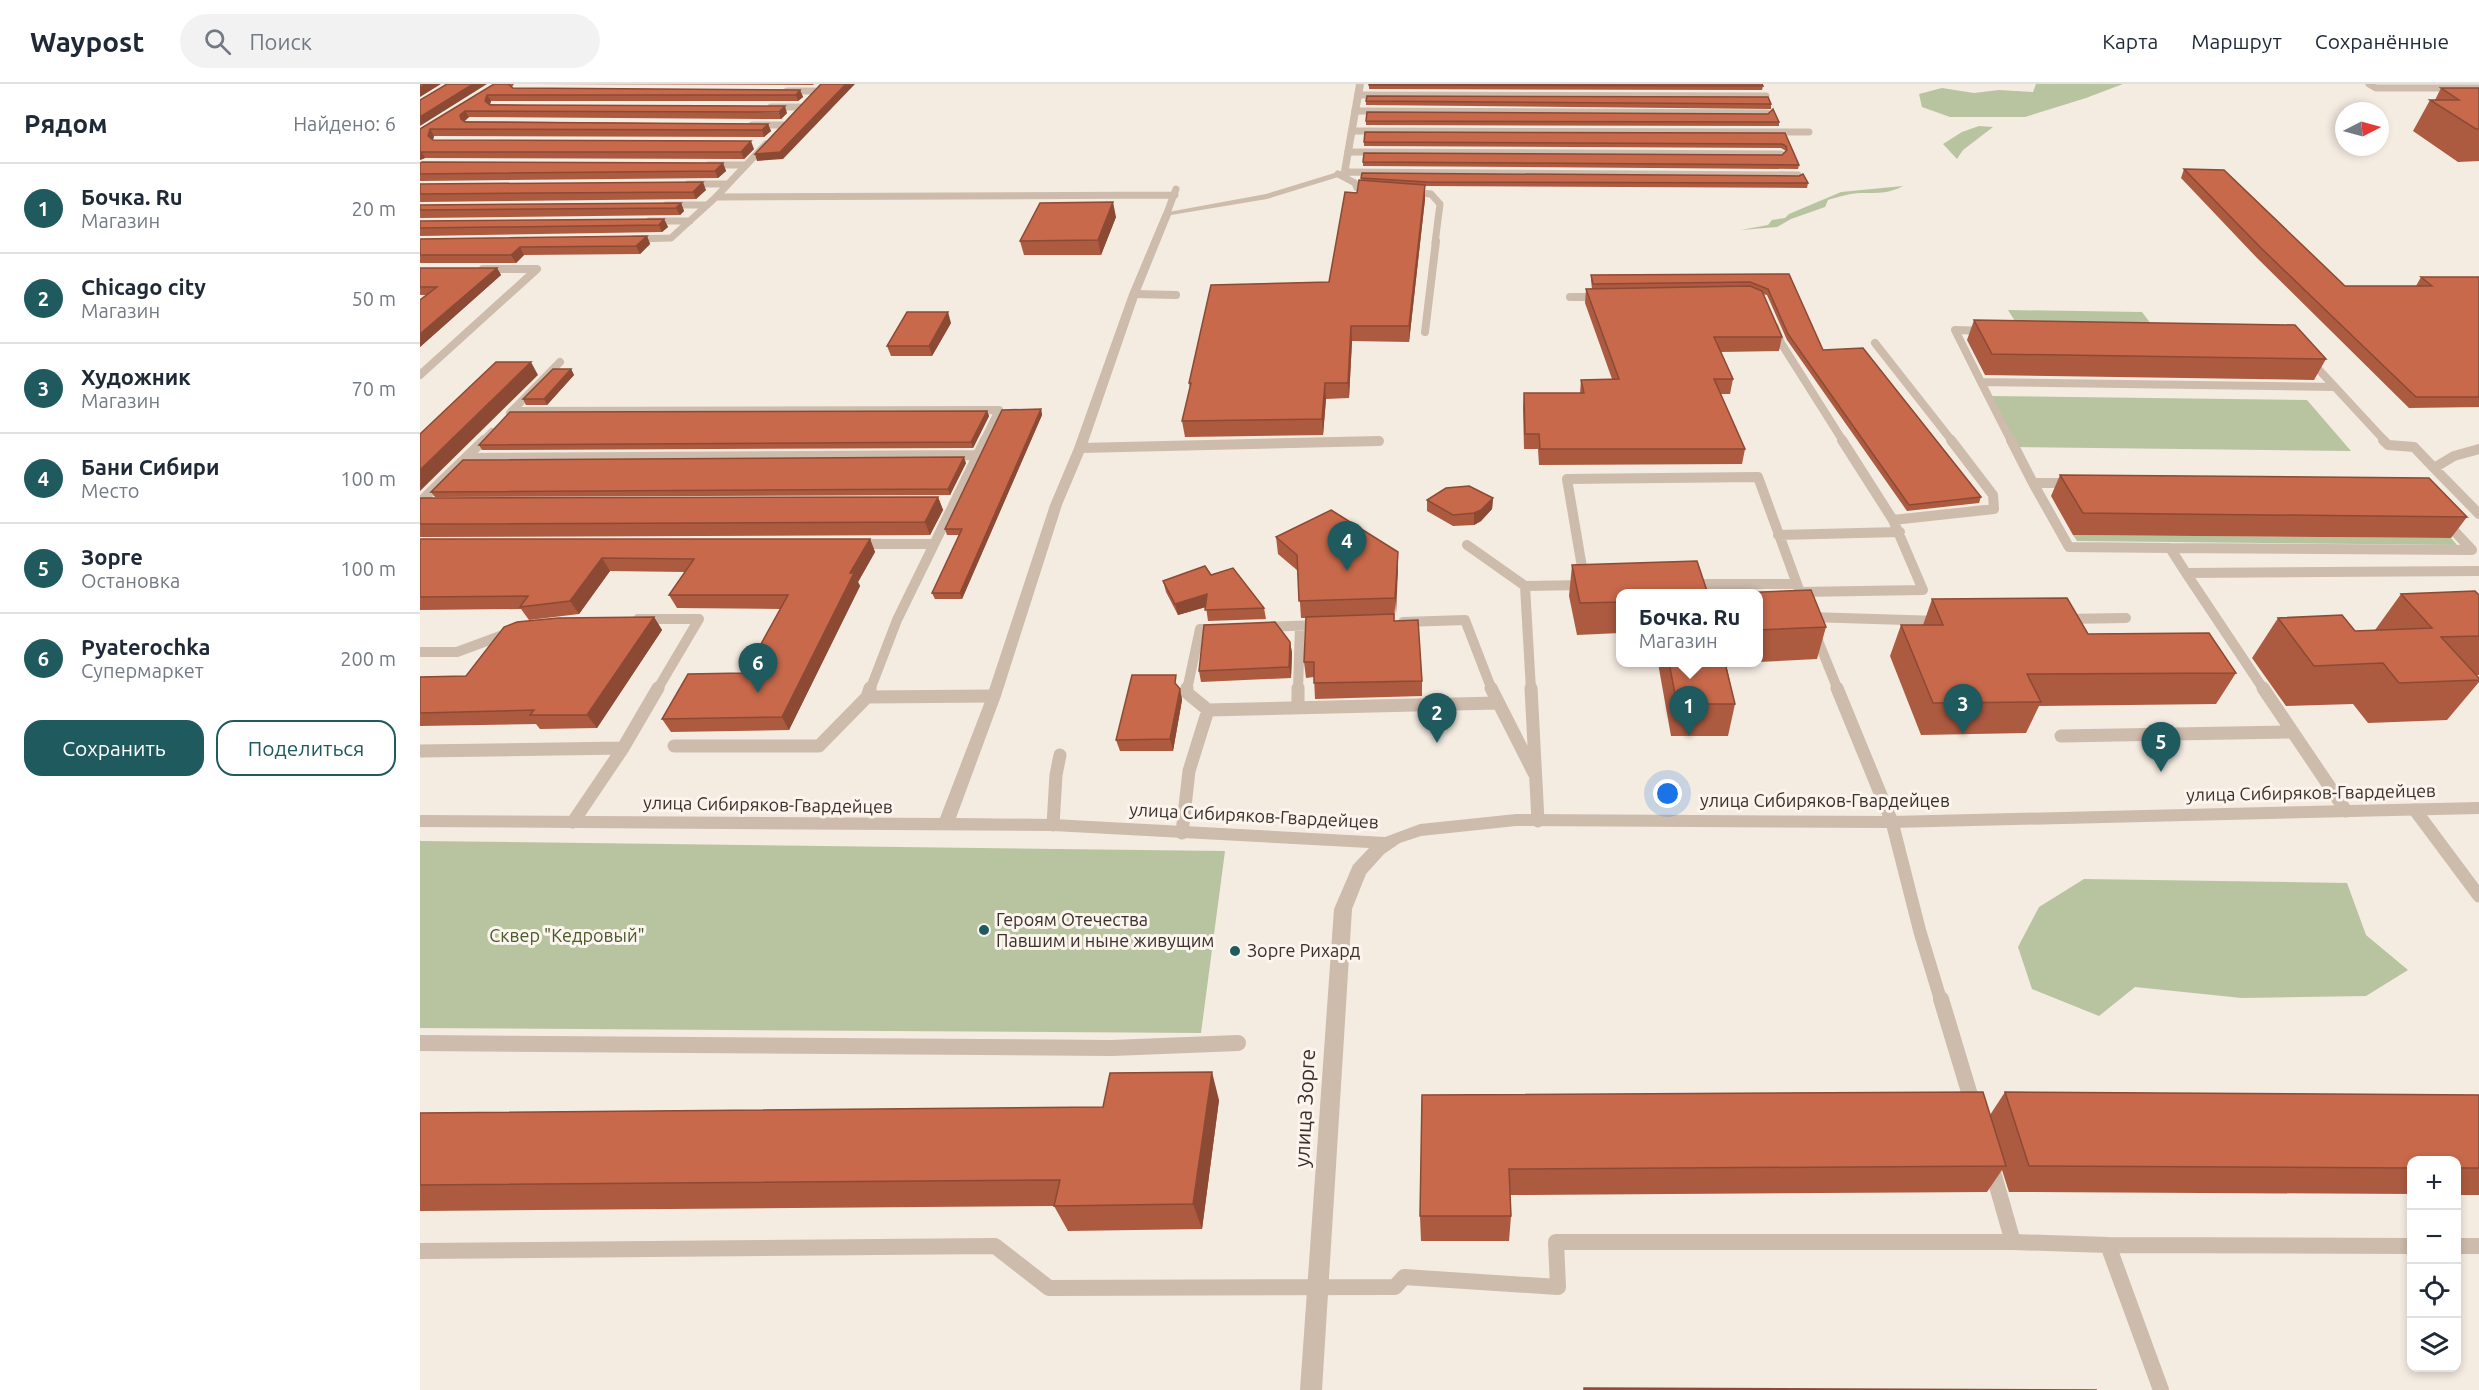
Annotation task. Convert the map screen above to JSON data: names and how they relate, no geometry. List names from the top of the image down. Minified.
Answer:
{"streets":{"street":["улица Сибиряков-Гвардейцев","улица Зорге"]},"crossings":[["улица Сибиряков-Гвардейцев","улица Зорге"]],"parks":["Сквер \"Кедровый\""],"places":["Героям Отечества Павшим и ныне живущим","Зорге Рихард"],"north":"right","page":{"header":"Waypost","search":"Поиск","nav":["Карта","Маршрут","Сохранённые"],"heading":["Рядом","Найдено: 6"],"list":[{"mark":"1","name":"Бочка. Ru","note":"Магазин","value":"20 m"},{"mark":"2","name":"Chicago city","note":"Магазин","value":"50 m"},{"mark":"3","name":"Художник","note":"Магазин","value":"70 m"},{"mark":"4","name":"Бани Сибири","note":"Место","value":"100 m"},{"mark":"5","name":"Зорге","note":"Остановка","value":"100 m"},{"mark":"6","name":"Pyaterochka","note":"Супермаркет","value":"200 m"}],"pins":["4","6","3","1","2","5"],"popup":["Бочка. Ru","Магазин"],"buttons":["Сохранить","Поделиться"],"map_buttons":["+","−"]}}
